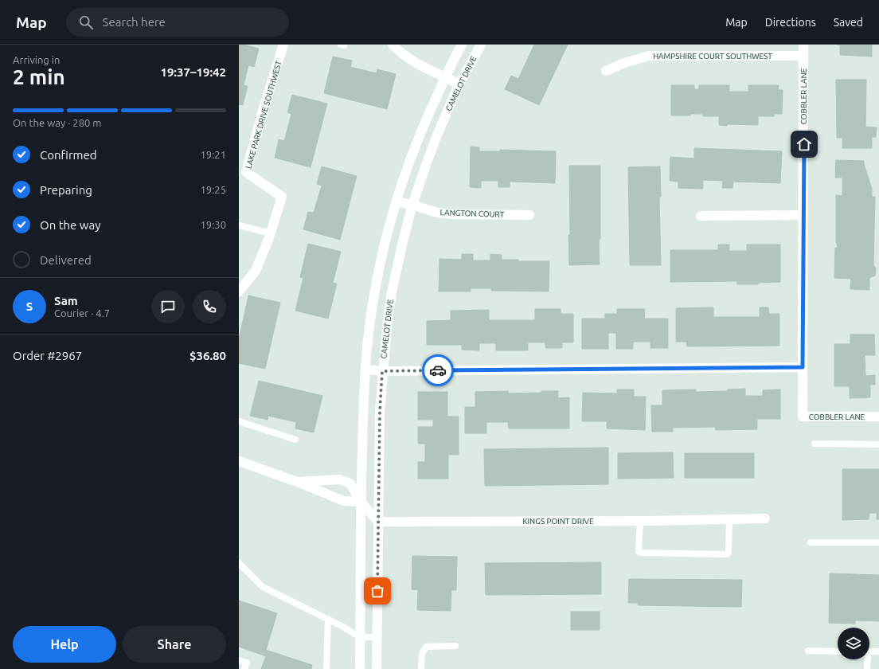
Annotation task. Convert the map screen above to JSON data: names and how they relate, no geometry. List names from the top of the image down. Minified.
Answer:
{"streets":{"street":["HAMPSHIRE COURT SOUTHWEST","CAMELOT DRIVE","COBBLER LANE","LAKE PARK DRIVE SOUTHWEST","LANGTON COURT","KINGS POINT DRIVE"]},"crossings":[["HAMPSHIRE COURT SOUTHWEST","COBBLER LANE"],["CAMELOT DRIVE","LANGTON COURT"],["CAMELOT DRIVE","KINGS POINT DRIVE"]],"page":{"header":"Map","search":"Search here","nav":["Map","Directions","Saved"],"heading":["2 min","Arriving in","19:37–19:42"],"panel":["Sam","Courier · 4.7","Order #2967","$36.80"],"bar":"On the way · 280 m","list":[["Confirmed","19:21"],["Preparing","19:25"],["On the way","19:30"],"Delivered"],"round":"S","buttons":["Help","Share"]}}
